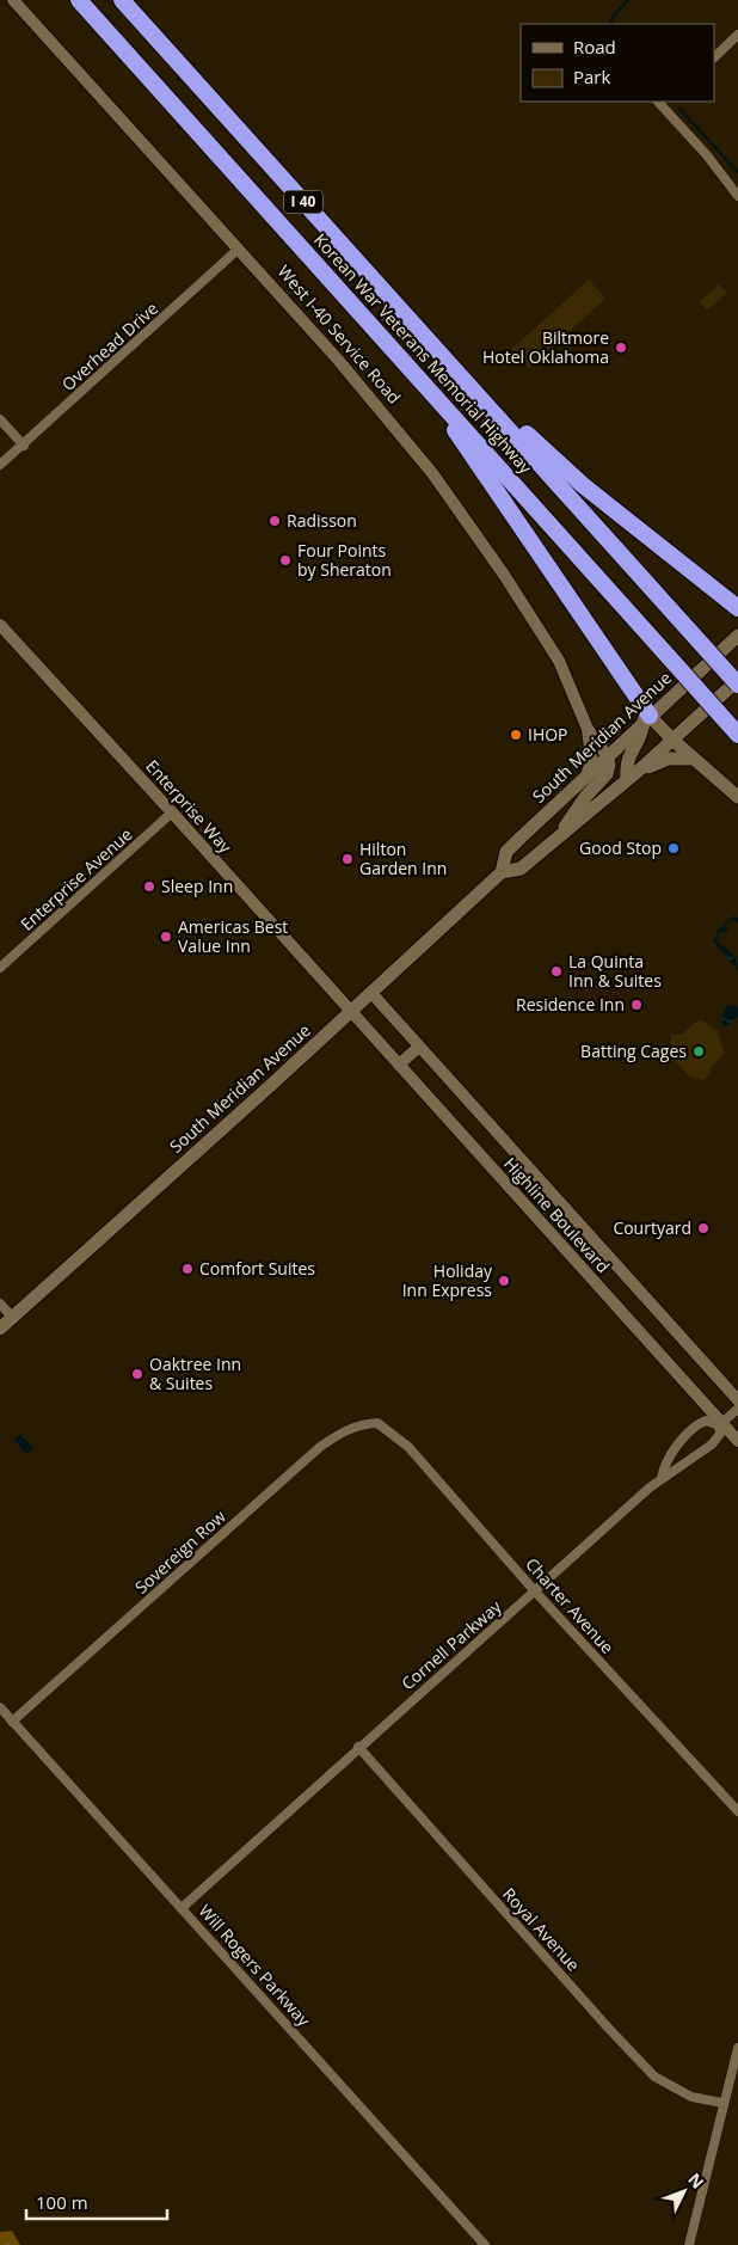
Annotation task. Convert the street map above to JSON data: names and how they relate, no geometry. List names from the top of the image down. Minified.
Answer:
{"streets":{"highway":["I 40","Korean War Veterans Memorial Highway"],"main road":["South Meridian Avenue"],"street":["West I-40 Service Road","Overhead Drive","Enterprise Way","Enterprise Avenue","Highline Boulevard","Sovereign Row","Charter Avenue","Cornell Parkway","Royal Avenue","Will Rogers Parkway"]},"crossings":[["West I-40 Service Road","Overhead Drive"],["West I-40 Service Road","South Meridian Avenue"],["Korean War Veterans Memorial Highway","South Meridian Avenue"],["South Meridian Avenue","Enterprise Way"],["South Meridian Avenue","Highline Boulevard"],["Enterprise Way","Enterprise Avenue"],["Enterprise Way","Highline Boulevard"],["Highline Boulevard","Cornell Parkway"],["Sovereign Row","Charter Avenue"],["Sovereign Row","Will Rogers Parkway"],["Charter Avenue","Cornell Parkway"],["Cornell Parkway","Royal Avenue"],["Cornell Parkway","Will Rogers Parkway"]],"places":["Biltmore Hotel Oklahoma","Radisson","Four Points by Sheraton","IHOP","Good Stop","Hilton Garden Inn","Sleep Inn","Americas Best Value Inn","La Quinta Inn & Suites","Residence Inn","Batting Cages","Courtyard","Comfort Suites","Holiday Inn Express","Oaktree Inn & Suites"],"legend":["Road","Park"],"scale_bar":"100 m","north":"top right"}
